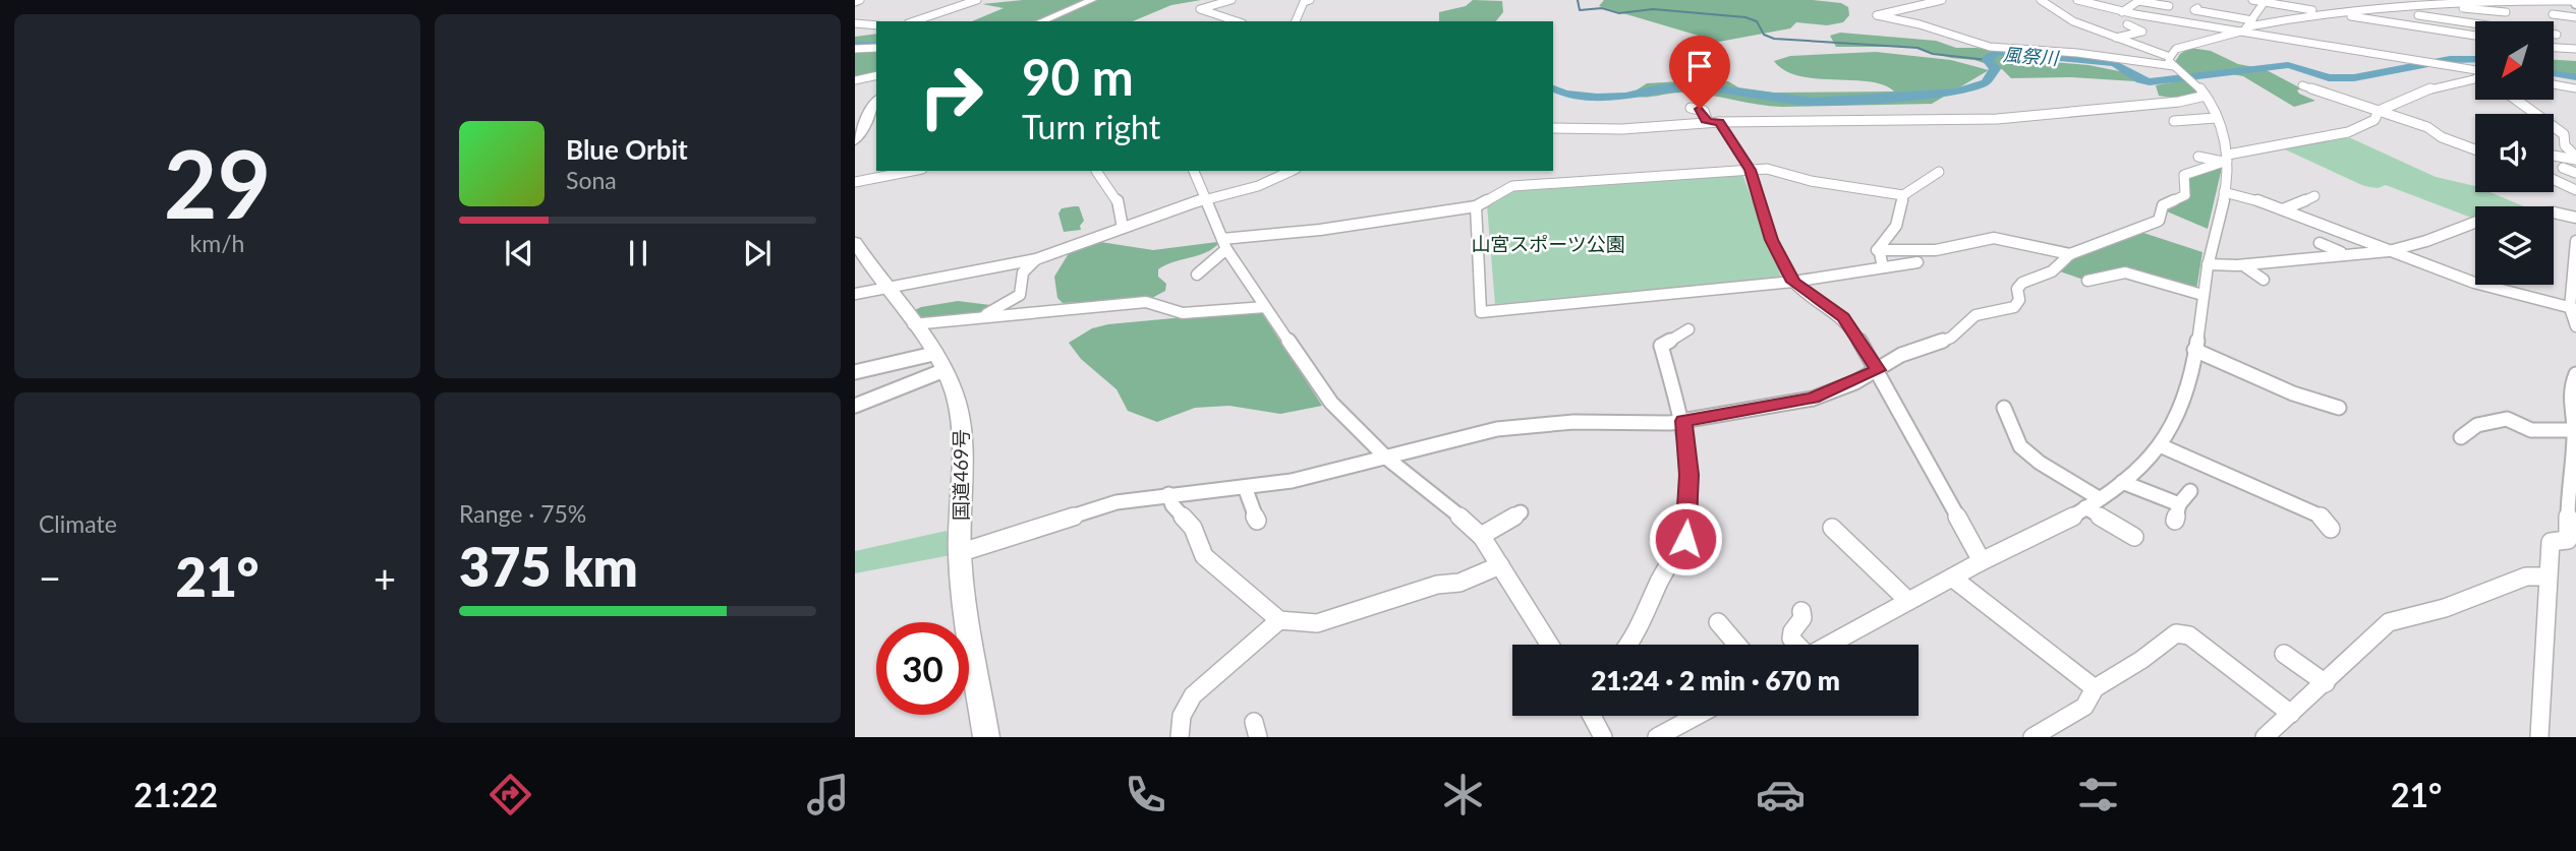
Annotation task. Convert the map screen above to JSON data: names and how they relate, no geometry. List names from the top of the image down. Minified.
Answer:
{"streets":{"highway":["国道469号"]},"water":["風祭川"],"parks":["山宮スポーツ公園"],"north":"bottom left","page":{"tile":[["29","km/h"],"Climate",["Range · 75%","375 km"]],"turn":["90 m","Turn right"],"song":["Blue Orbit","Sona"],"heat":["−","21°","+"],"limit":"30","trip":"21:24 · 2 min · 670 m","tabs":["21:22","21°"]}}
